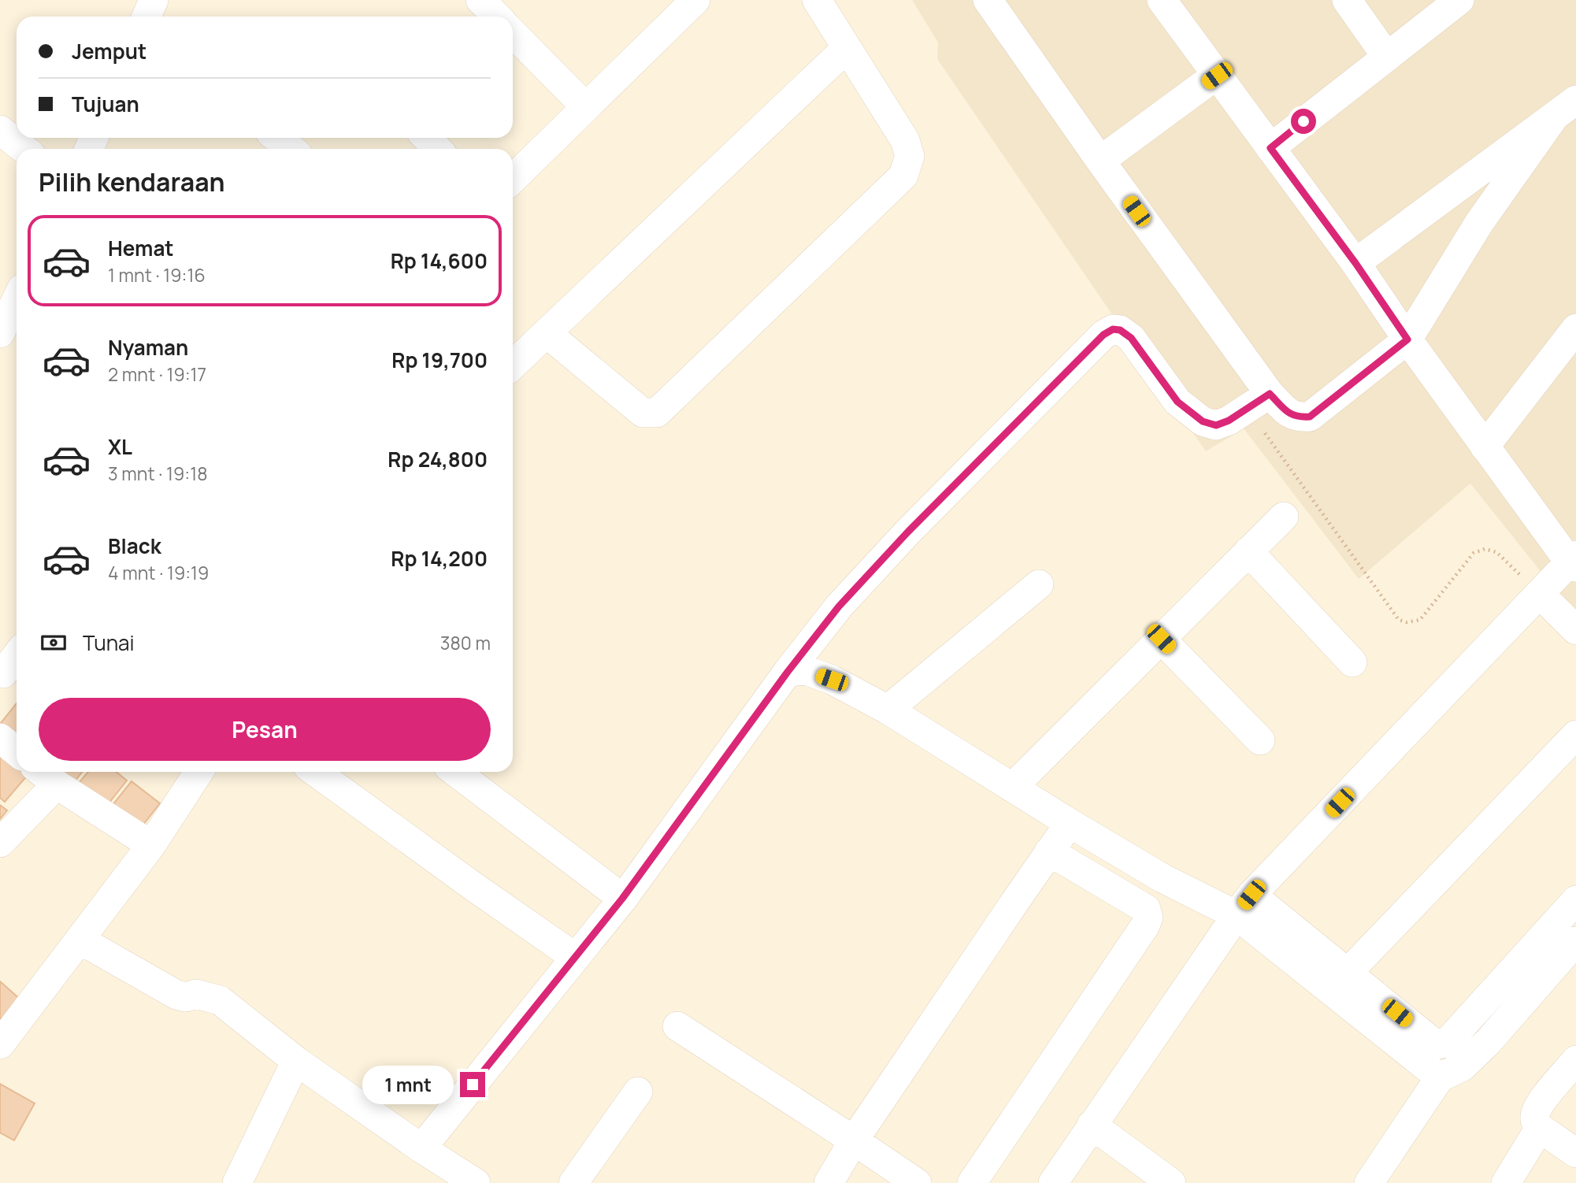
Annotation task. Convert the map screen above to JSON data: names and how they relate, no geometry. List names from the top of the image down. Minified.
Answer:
{"page":{"banner":["Jemput","Tujuan"],"heading":"Pilih kendaraan","list":[{"name":"Hemat","note":"1 mnt · 19:16","value":"Rp 14,600"},{"name":"Nyaman","note":"2 mnt · 19:17","value":"Rp 19,700"},{"name":"XL","note":"3 mnt · 19:18","value":"Rp 24,800"},{"name":"Black","note":"4 mnt · 19:19","value":"Rp 14,200"}],"pay":["Tunai","380 m"],"buttons":"Pesan","bubble":"1 mnt"}}
